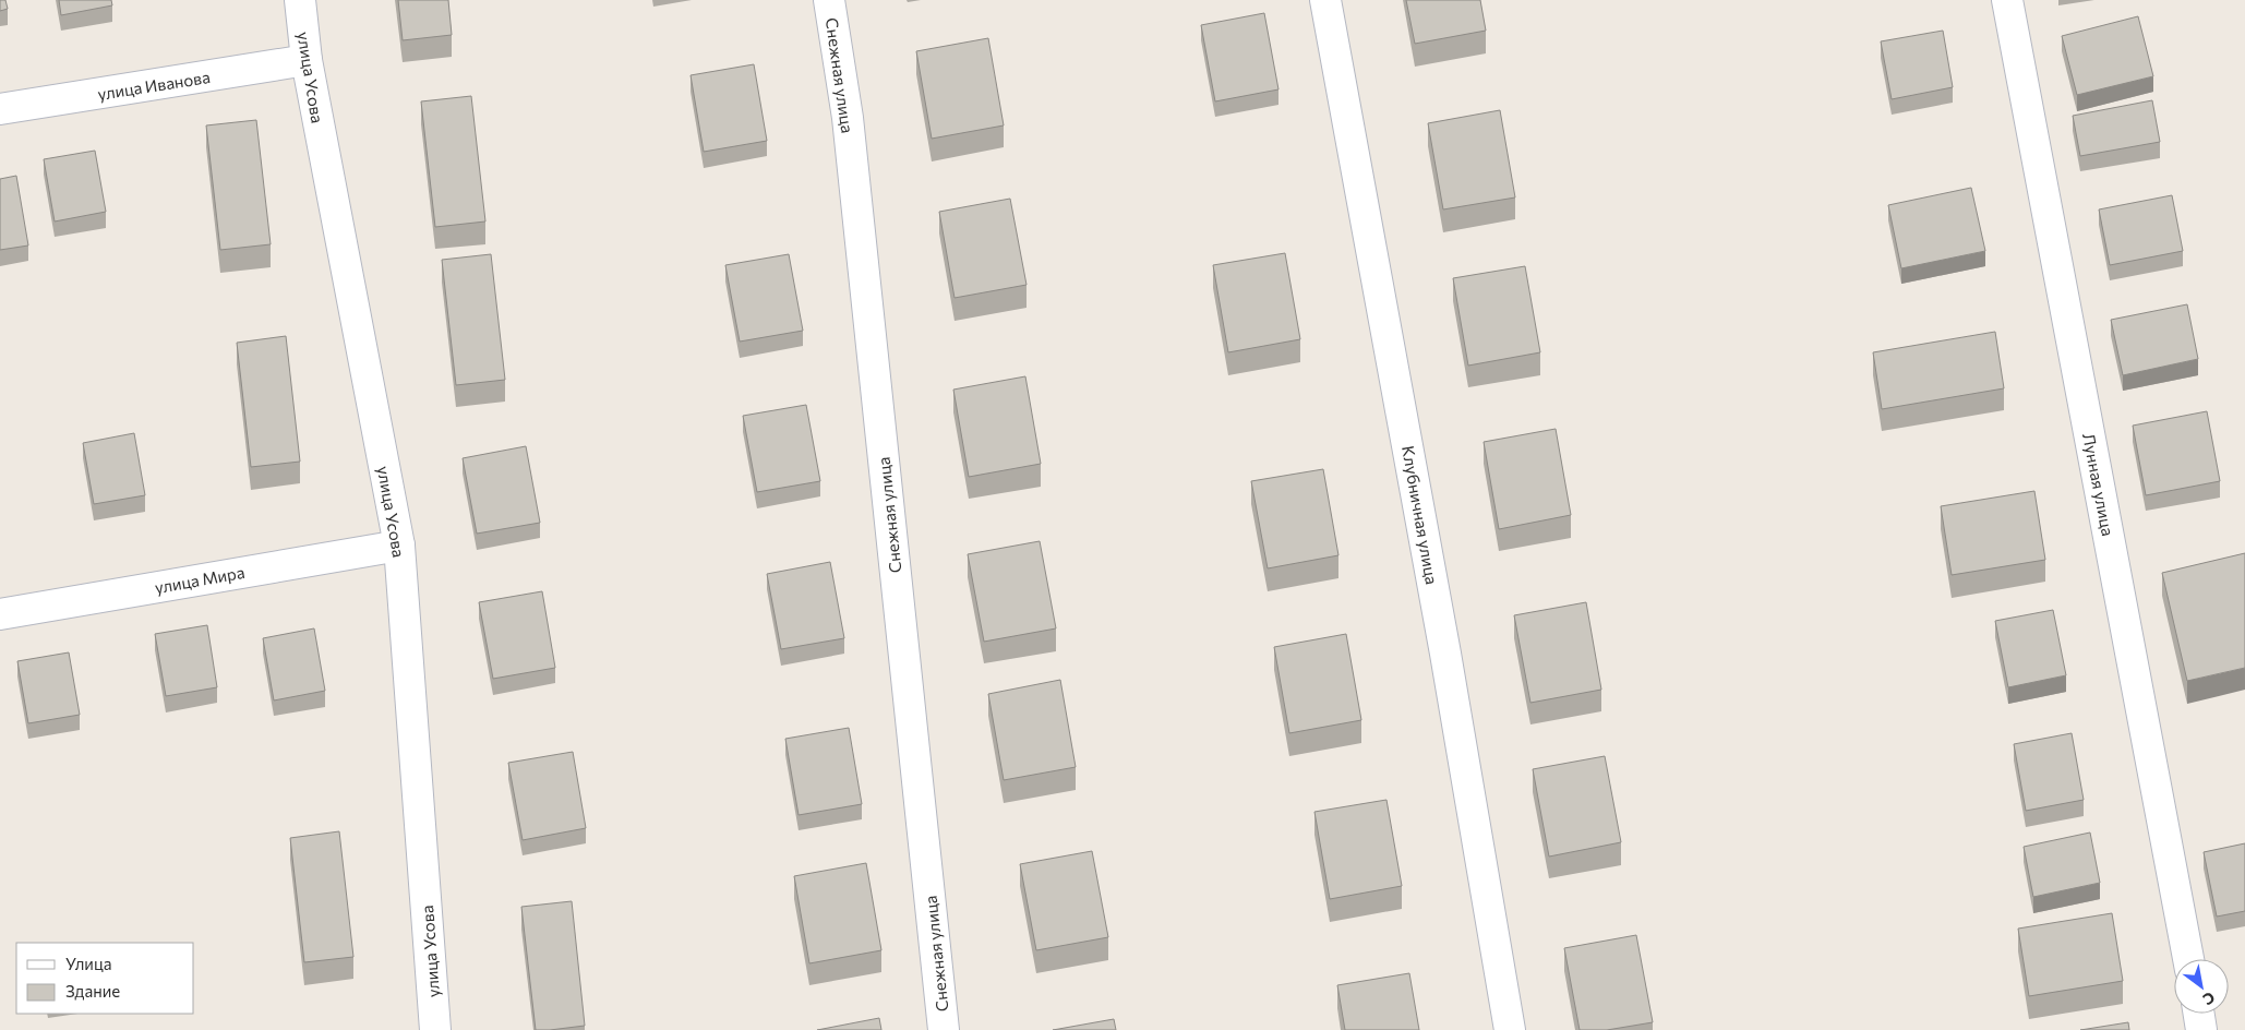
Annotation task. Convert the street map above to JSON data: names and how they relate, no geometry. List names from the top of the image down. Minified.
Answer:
{"streets":{"street":["Снежная улица","улица Усова","улица Иванова","Лунная улица","Клубничная улица","улица Мира"]},"crossings":[["улица Усова","улица Иванова"],["улица Усова","улица Мира"]],"legend":["Улица","Здание"],"north":"bottom right"}
